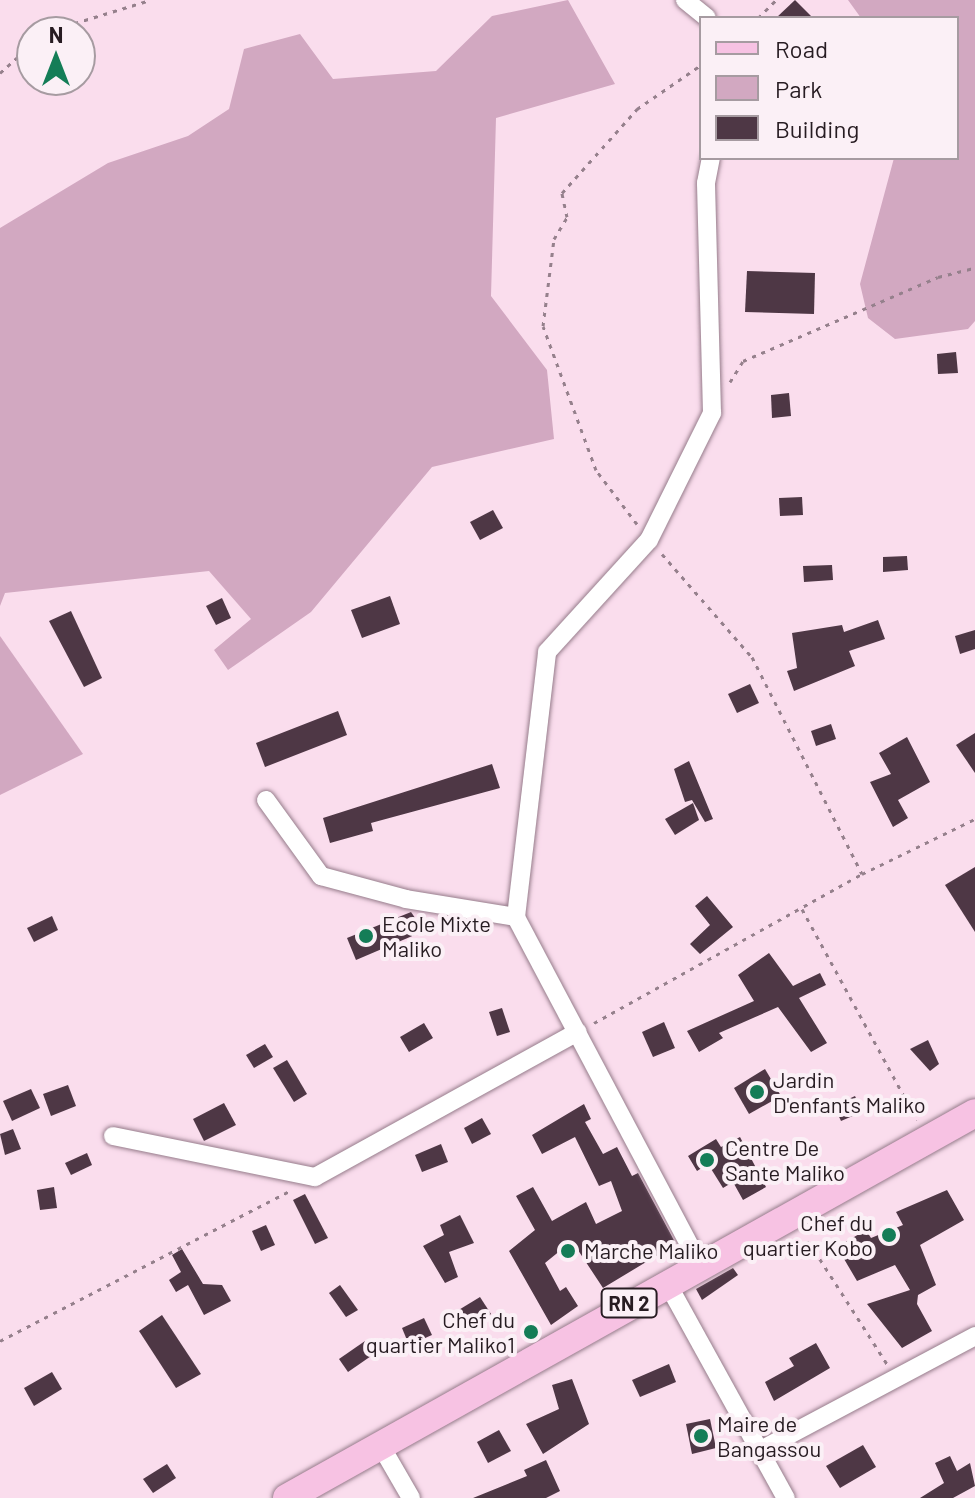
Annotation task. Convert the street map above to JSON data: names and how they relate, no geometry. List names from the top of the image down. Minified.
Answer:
{"streets":{"main road":["RN 2"]},"places":["Ecole Mixte Maliko","Jardin D'enfants Maliko","Centre De Sante Maliko","Chef du quartier Kobo","Marche Maliko","Chef du quartier Maliko1","Maire de Bangassou"],"legend":["Road","Park","Building"],"north":"top"}
